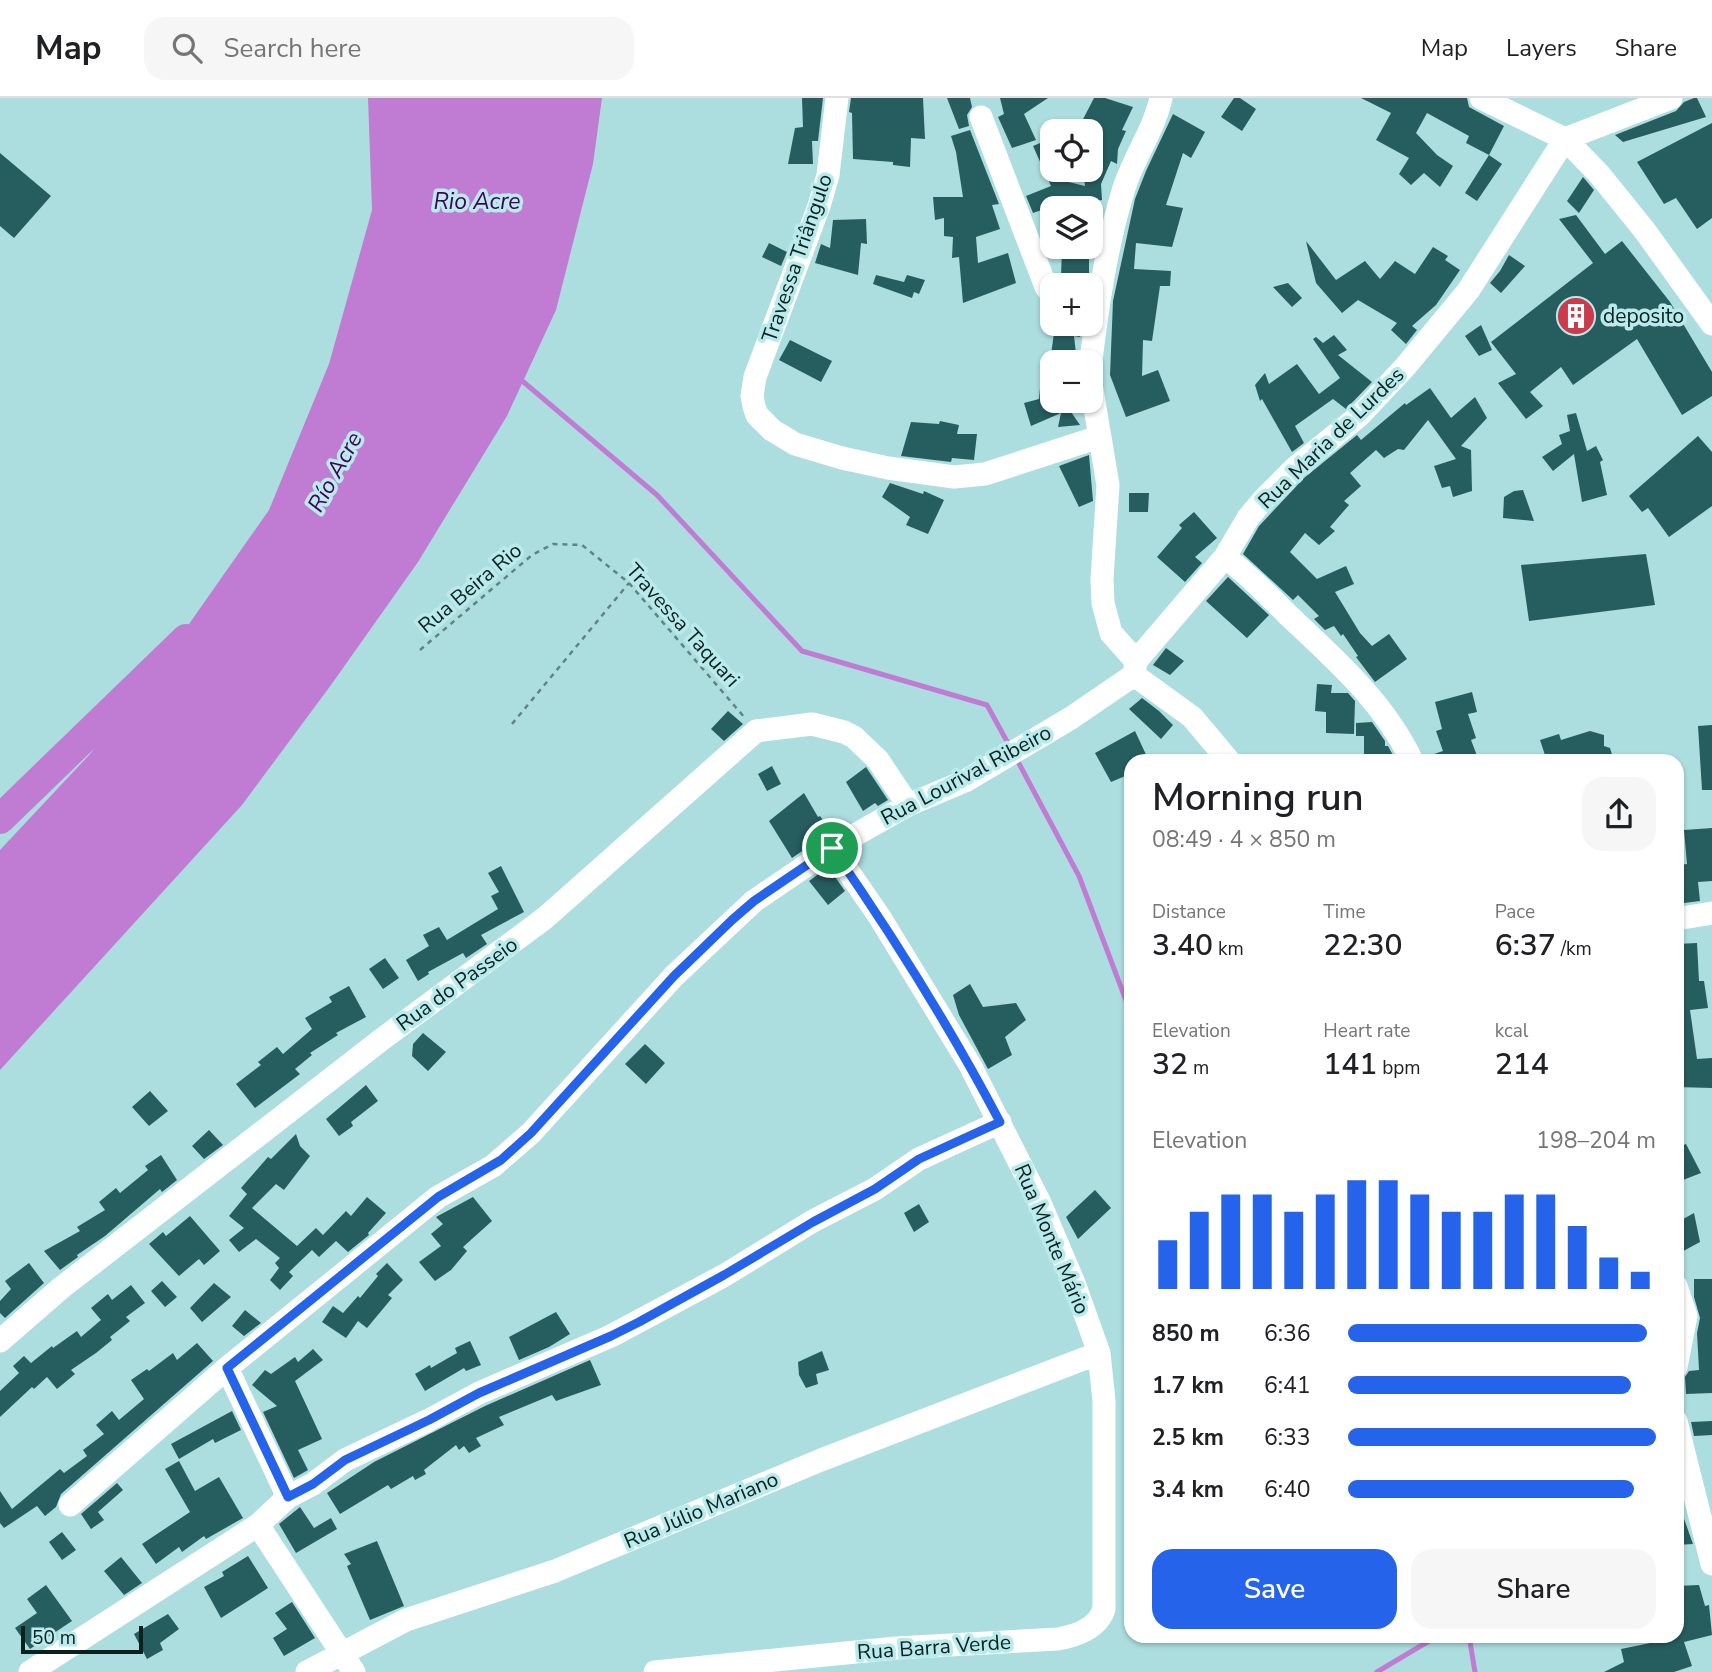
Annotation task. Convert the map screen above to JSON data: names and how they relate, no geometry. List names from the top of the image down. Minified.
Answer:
{"streets":{"street":["Travessa Triângulo","Rua Maria de Lurdes","Rua Lourival Ribeiro","Rua do Passeio","Rua Monte Mário","Rua Júlio Mariano","Rua Barra Verde"],"path":["Rua Beira Rio","Travessa Taquari"]},"crossings":[["Rua Maria de Lurdes","Rua Lourival Ribeiro"],["Rua Beira Rio","Travessa Taquari"],["Travessa Taquari","Rua do Passeio"],["Rua Lourival Ribeiro","Rua Monte Mário"],["Rua Monte Mário","Rua Júlio Mariano"],["Rua Monte Mário","Rua Barra Verde"]],"water":["Rio Acre","Río Acre"],"places":{"building":["deposito"]},"scale_bar":"50 m","page":{"header":"Map","search":"Search here","nav":["Map","Layers","Share"],"map_buttons":["+","−"],"heading":["Morning run","08:49 · 4 × 850 m"],"stats":[["Distance","3.40 km"],["Time","22:30"],["Pace","6:37 /km"],["Elevation","32 m"],["Heart rate","141 bpm"],["kcal","214"]],"chart":["Elevation","198–204 m"],"list":[{"name":"850 m","note":"6:36"},{"name":"1.7 km","note":"6:41"},{"name":"2.5 km","note":"6:33"},{"name":"3.4 km","note":"6:40"}],"buttons":["Save","Share"],"scale":"50 m"}}
